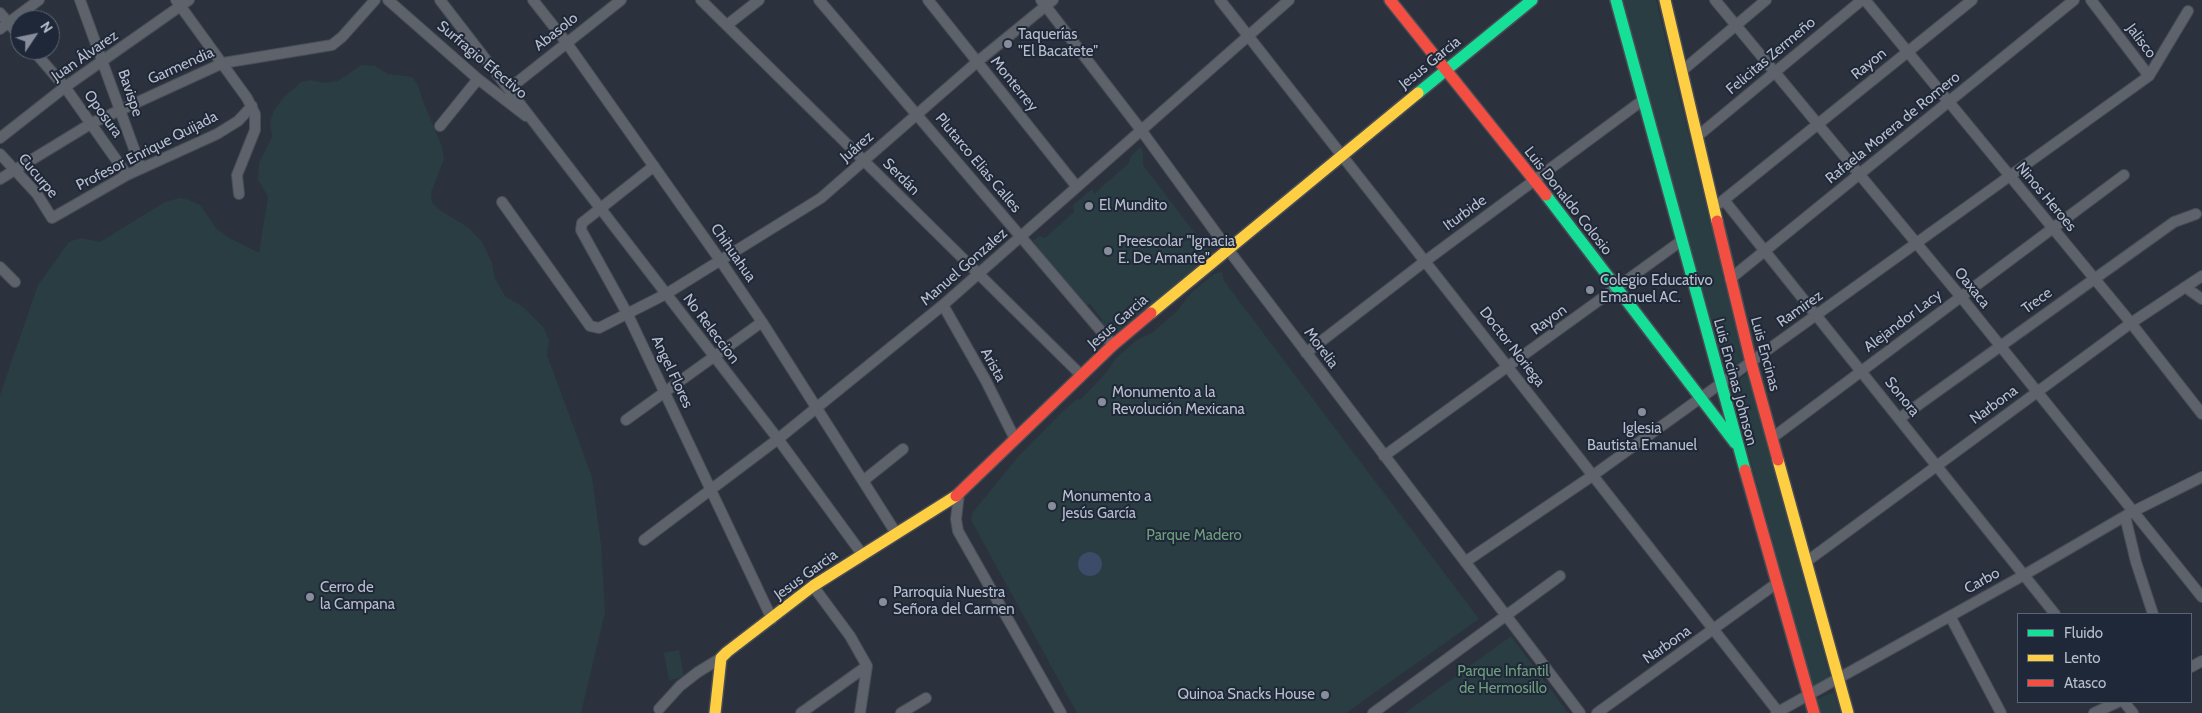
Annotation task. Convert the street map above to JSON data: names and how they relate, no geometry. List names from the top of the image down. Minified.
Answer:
{"streets":{"main road":["Jesus Garcia","Luis Donaldo Colosio","Luis Encinas","Luis Encinas Johnson"],"street":["Abasolo","Jalisco","Juan Álvarez","Felicitas Zermeño","Surfragio Efectivo","Rayon","Garmendia","Monterrey","Bavispe","Oposura","Rafaela Morera de Romero","Juárez","Profesor Enrique Quijada","Plutarco Elias Calles","Cucurpe","Serdán","Ninos Heroes","Iturbide","Chihuahua","Manuel Gonzalez","Oaxaca","Trece","Ramirez","Alejandor Lacy","No Releccion","Doctor Noriega","Morelia","Arista","Angel Flores","Sonora","Narbona","Carbo"]},"crossings":[["Abasolo","Chihuahua"],["Jalisco","Ramirez"],["Juan Álvarez","Bavispe"],["Juan Álvarez","Oposura"],["Felicitas Zermeño","Ninos Heroes"],["Felicitas Zermeño","Oaxaca"],["Felicitas Zermeño","Luis Encinas"],["Surfragio Efectivo","No Releccion"],["Jesus Garcia","Plutarco Elias Calles"],["Jesus Garcia","Serdán"],["Jesus Garcia","Luis Donaldo Colosio"],["Jesus Garcia","Chihuahua"],["Jesus Garcia","No Releccion"],["Jesus Garcia","Doctor Noriega"],["Jesus Garcia","Morelia"],["Jesus Garcia","Arista"],["Jesus Garcia","Angel Flores"],["Rayon","Ninos Heroes"],["Rayon","Luis Donaldo Colosio"],["Rayon","Oaxaca"],["Rayon","Doctor Noriega"],["Rayon","Morelia"],["Rayon","Luis Encinas"],["Rayon","Luis Encinas Johnson"],["Rayon","Sonora"],["Garmendia","Bavispe"],["Garmendia","Oposura"],["Garmendia","Cucurpe"],["Monterrey","Juárez"],["Monterrey","Manuel Gonzalez"],["Bavispe","Profesor Enrique Quijada"],["Oposura","Profesor Enrique Quijada"],["Rafaela Morera de Romero","Ninos Heroes"],["Rafaela Morera de Romero","Oaxaca"],["Rafaela Morera de Romero","Luis Encinas"],["Rafaela Morera de Romero","Sonora"],["Juárez","Plutarco Elias Calles"],["Juárez","Serdán"],["Juárez","Chihuahua"],["Juárez","No Releccion"],["Juárez","Morelia"],["Juárez","Angel Flores"],["Profesor Enrique Quijada","Cucurpe"],["Plutarco Elias Calles","Manuel Gonzalez"],["Serdán","Manuel Gonzalez"],["Ninos Heroes","Trece"],["Ninos Heroes","Ramirez"],["Ninos Heroes","Alejandor Lacy"],["Ninos Heroes","Narbona"],["Luis Donaldo Colosio","Iturbide"],["Luis Donaldo Colosio","Ramirez"],["Luis Donaldo Colosio","Luis Encinas Johnson"],["Iturbide","Doctor Noriega"],["Iturbide","Morelia"],["Iturbide","Luis Encinas Johnson"],["Chihuahua","Manuel Gonzalez"],["Chihuahua","Angel Flores"],["Manuel Gonzalez","No Releccion"],["Manuel Gonzalez","Doctor Noriega"],["Manuel Gonzalez","Morelia"],["Manuel Gonzalez","Arista"],["Manuel Gonzalez","Angel Flores"],["Oaxaca","Trece"],["Oaxaca","Ramirez"],["Oaxaca","Alejandor Lacy"],["Oaxaca","Narbona"],["Oaxaca","Carbo"],["Trece","Sonora"],["Ramirez","Doctor Noriega"],["Ramirez","Morelia"],["Ramirez","Luis Encinas"],["Ramirez","Luis Encinas Johnson"],["Ramirez","Sonora"],["Alejandor Lacy","Luis Encinas"],["Alejandor Lacy","Sonora"],["No Releccion","Angel Flores"],["Doctor Noriega","Narbona"],["Doctor Noriega","Carbo"],["Luis Encinas","Narbona"],["Luis Encinas","Carbo"],["Luis Encinas Johnson","Narbona"],["Luis Encinas Johnson","Carbo"],["Sonora","Narbona"],["Sonora","Carbo"]],"parks":["Parque Madero","Parque Infantil de Hermosillo"],"places":["Taquerías \"El Bacatete\"","El Mundito","Preescolar \"Ignacia E. De Amante\"","Colegio Educativo Emanuel AC.","Monumento a la Revolución Mexicana","Iglesia Bautista Emanuel","Monumento a Jesús García","Cerro de la Campana","Parroquia Nuestra Señora del Carmen","Quinoa Snacks House"],"legend":["Fluido","Lento","Atasco"],"north":"top right"}
